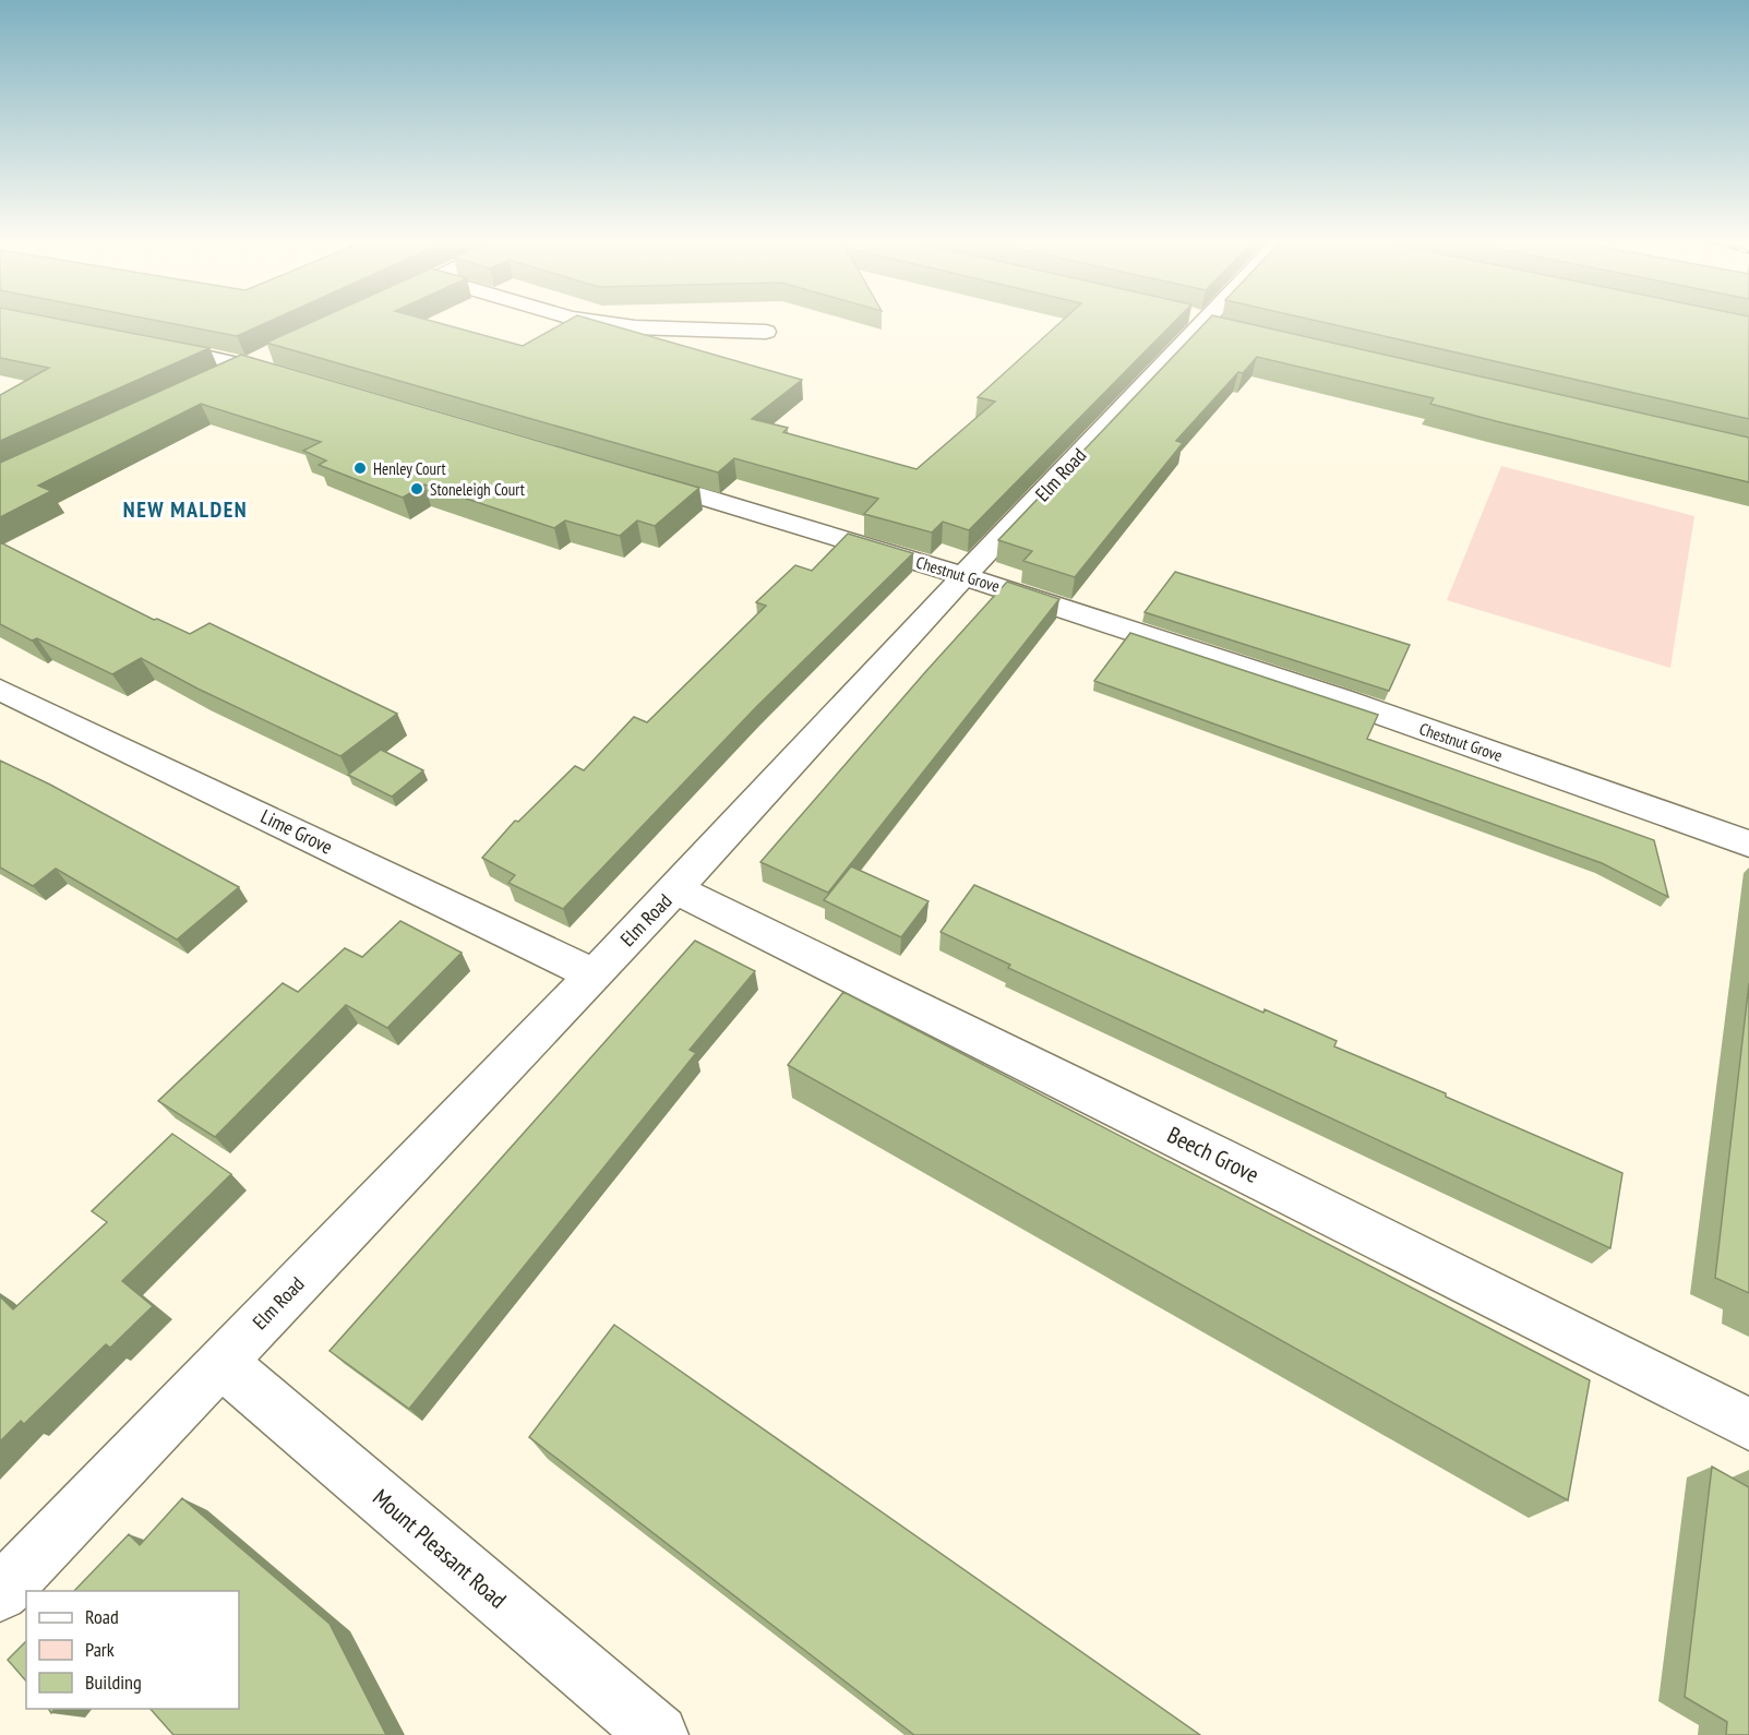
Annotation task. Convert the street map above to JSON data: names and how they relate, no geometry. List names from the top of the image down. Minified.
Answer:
{"streets":{"street":["Elm Road","Chestnut Grove","Lime Grove","Beech Grove","Mount Pleasant Road"]},"crossings":[["Elm Road","Chestnut Grove"],["Elm Road","Lime Grove"],["Elm Road","Beech Grove"],["Elm Road","Mount Pleasant Road"]],"districts":["NEW MALDEN"],"places":["Henley Court","Stoneleigh Court"],"legend":["Road","Park","Building"]}
